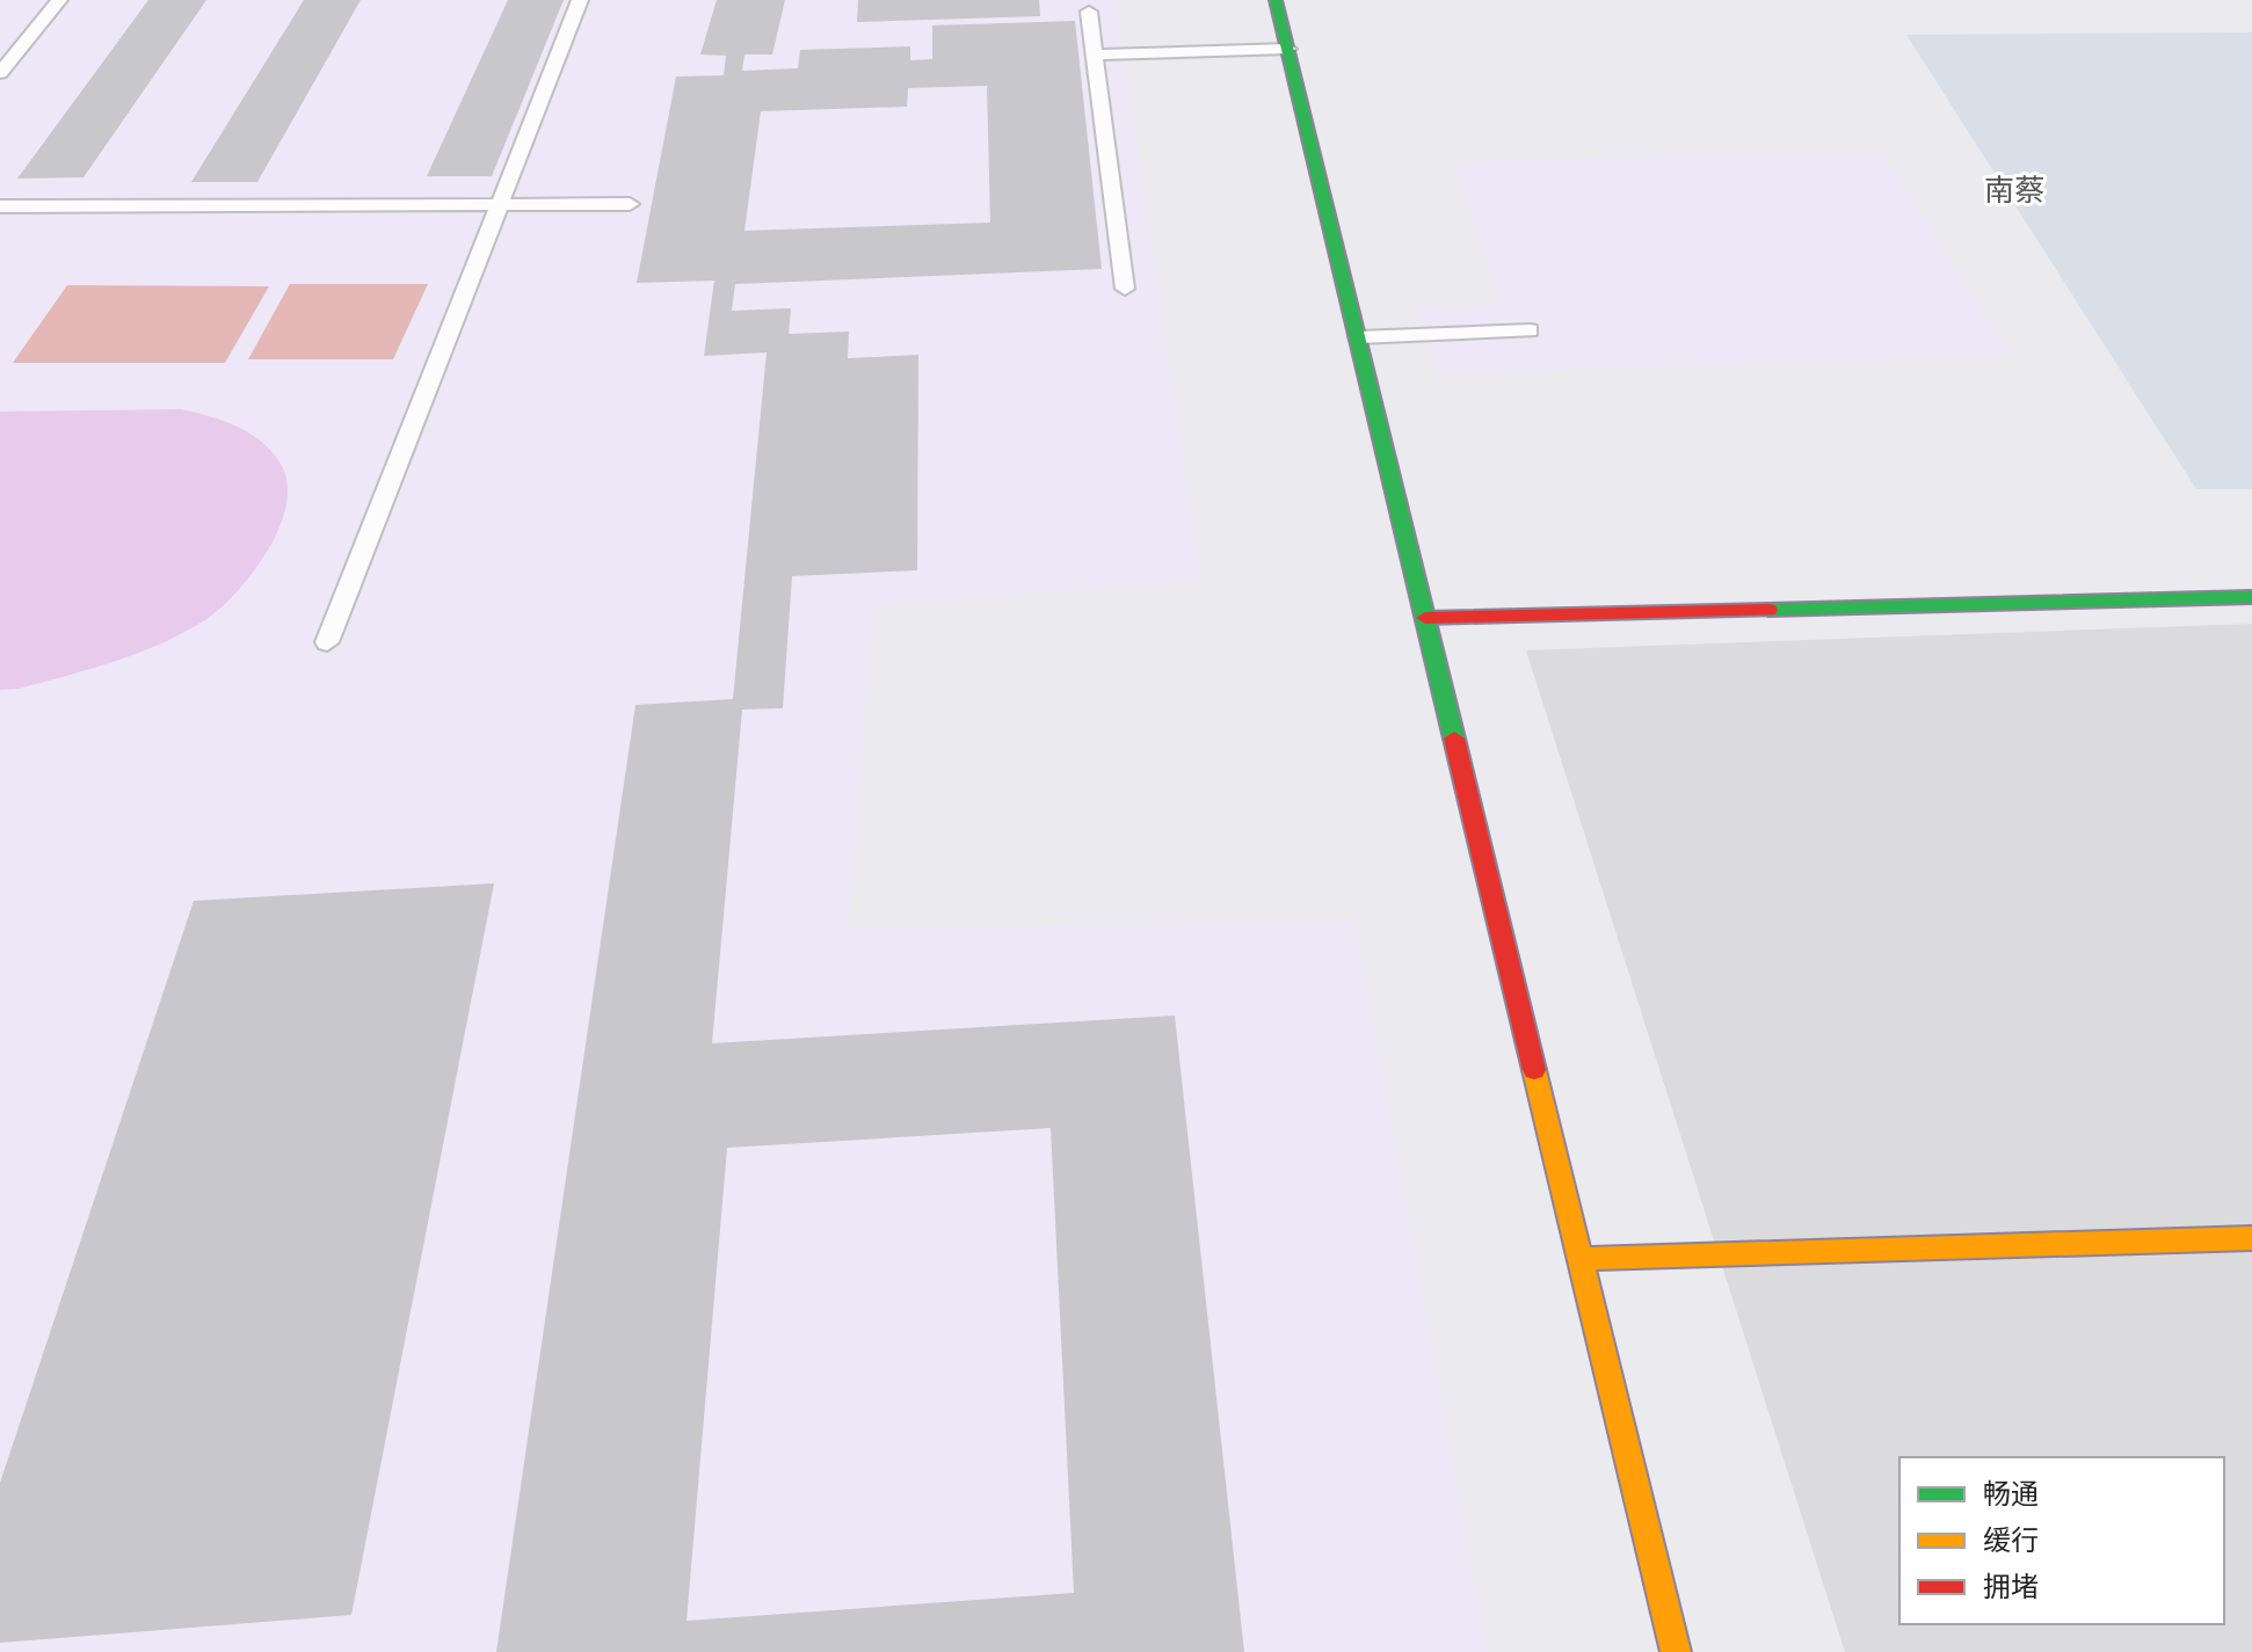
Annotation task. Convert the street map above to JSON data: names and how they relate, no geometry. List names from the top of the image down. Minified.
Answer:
{"districts":["南蔡"],"legend":["畅通","缓行","拥堵"]}
